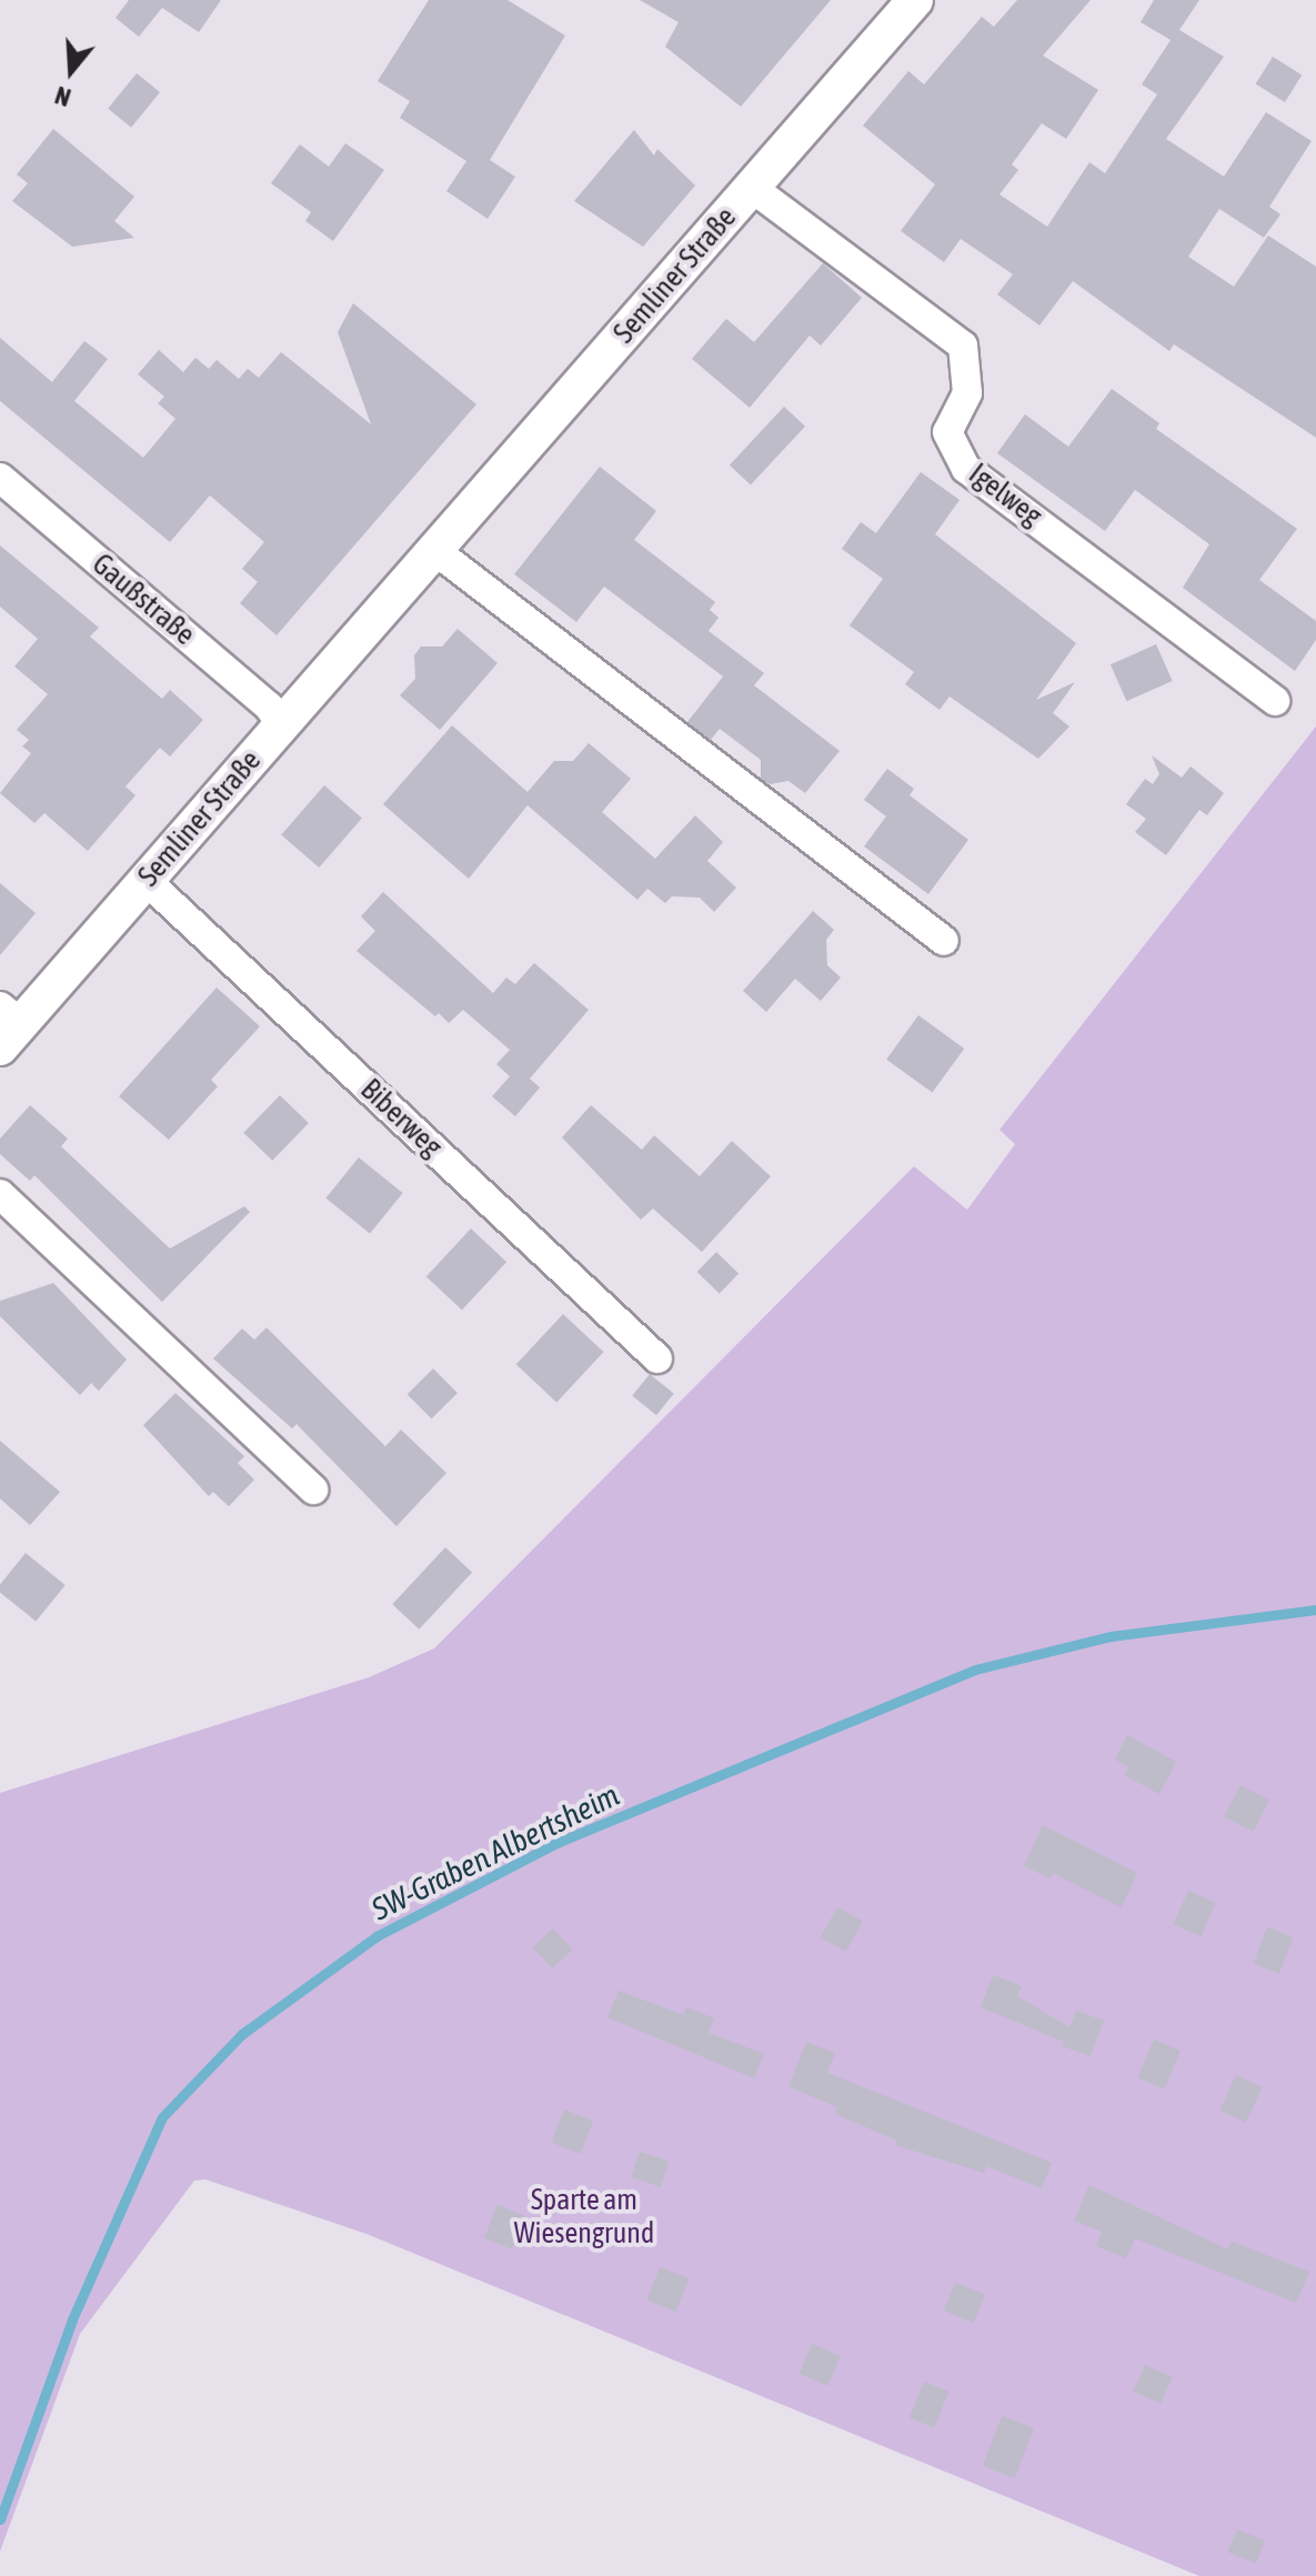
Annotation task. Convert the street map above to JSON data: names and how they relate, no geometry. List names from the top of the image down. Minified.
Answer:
{"streets":{"street":["Semliner Straße","Igelweg","Gaußstraße","Biberweg"]},"crossings":[["Semliner Straße","Igelweg"],["Semliner Straße","Gaußstraße"],["Semliner Straße","Biberweg"]],"water":["SW-Graben Albertsheim"],"parks":["Sparte am Wiesengrund"],"north":"bottom"}
